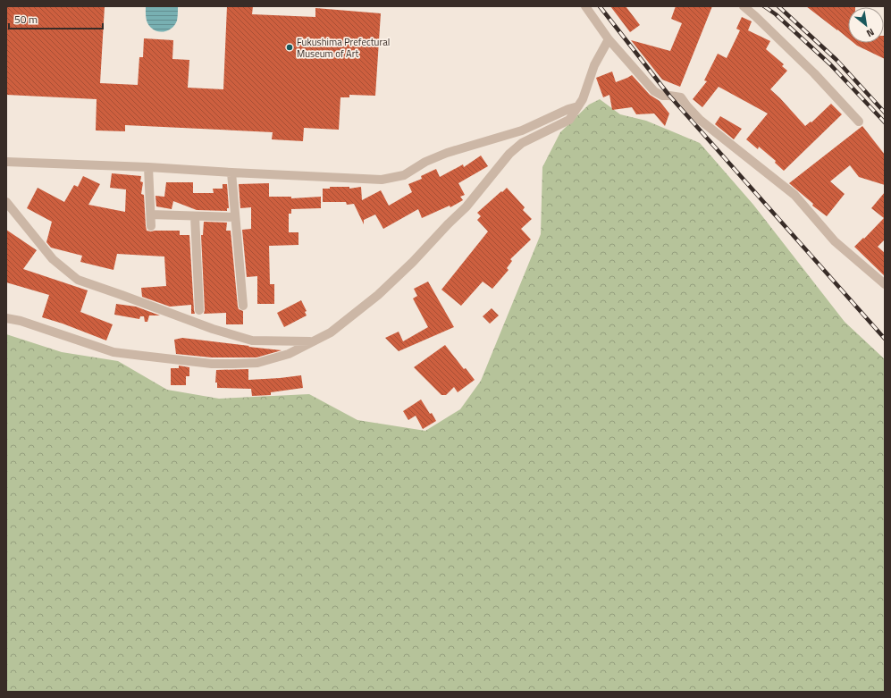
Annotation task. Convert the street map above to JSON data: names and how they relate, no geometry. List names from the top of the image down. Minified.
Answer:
{"places":["Fukushima Prefectural Museum of Art"],"scale_bar":"50 m","north":"bottom right"}
